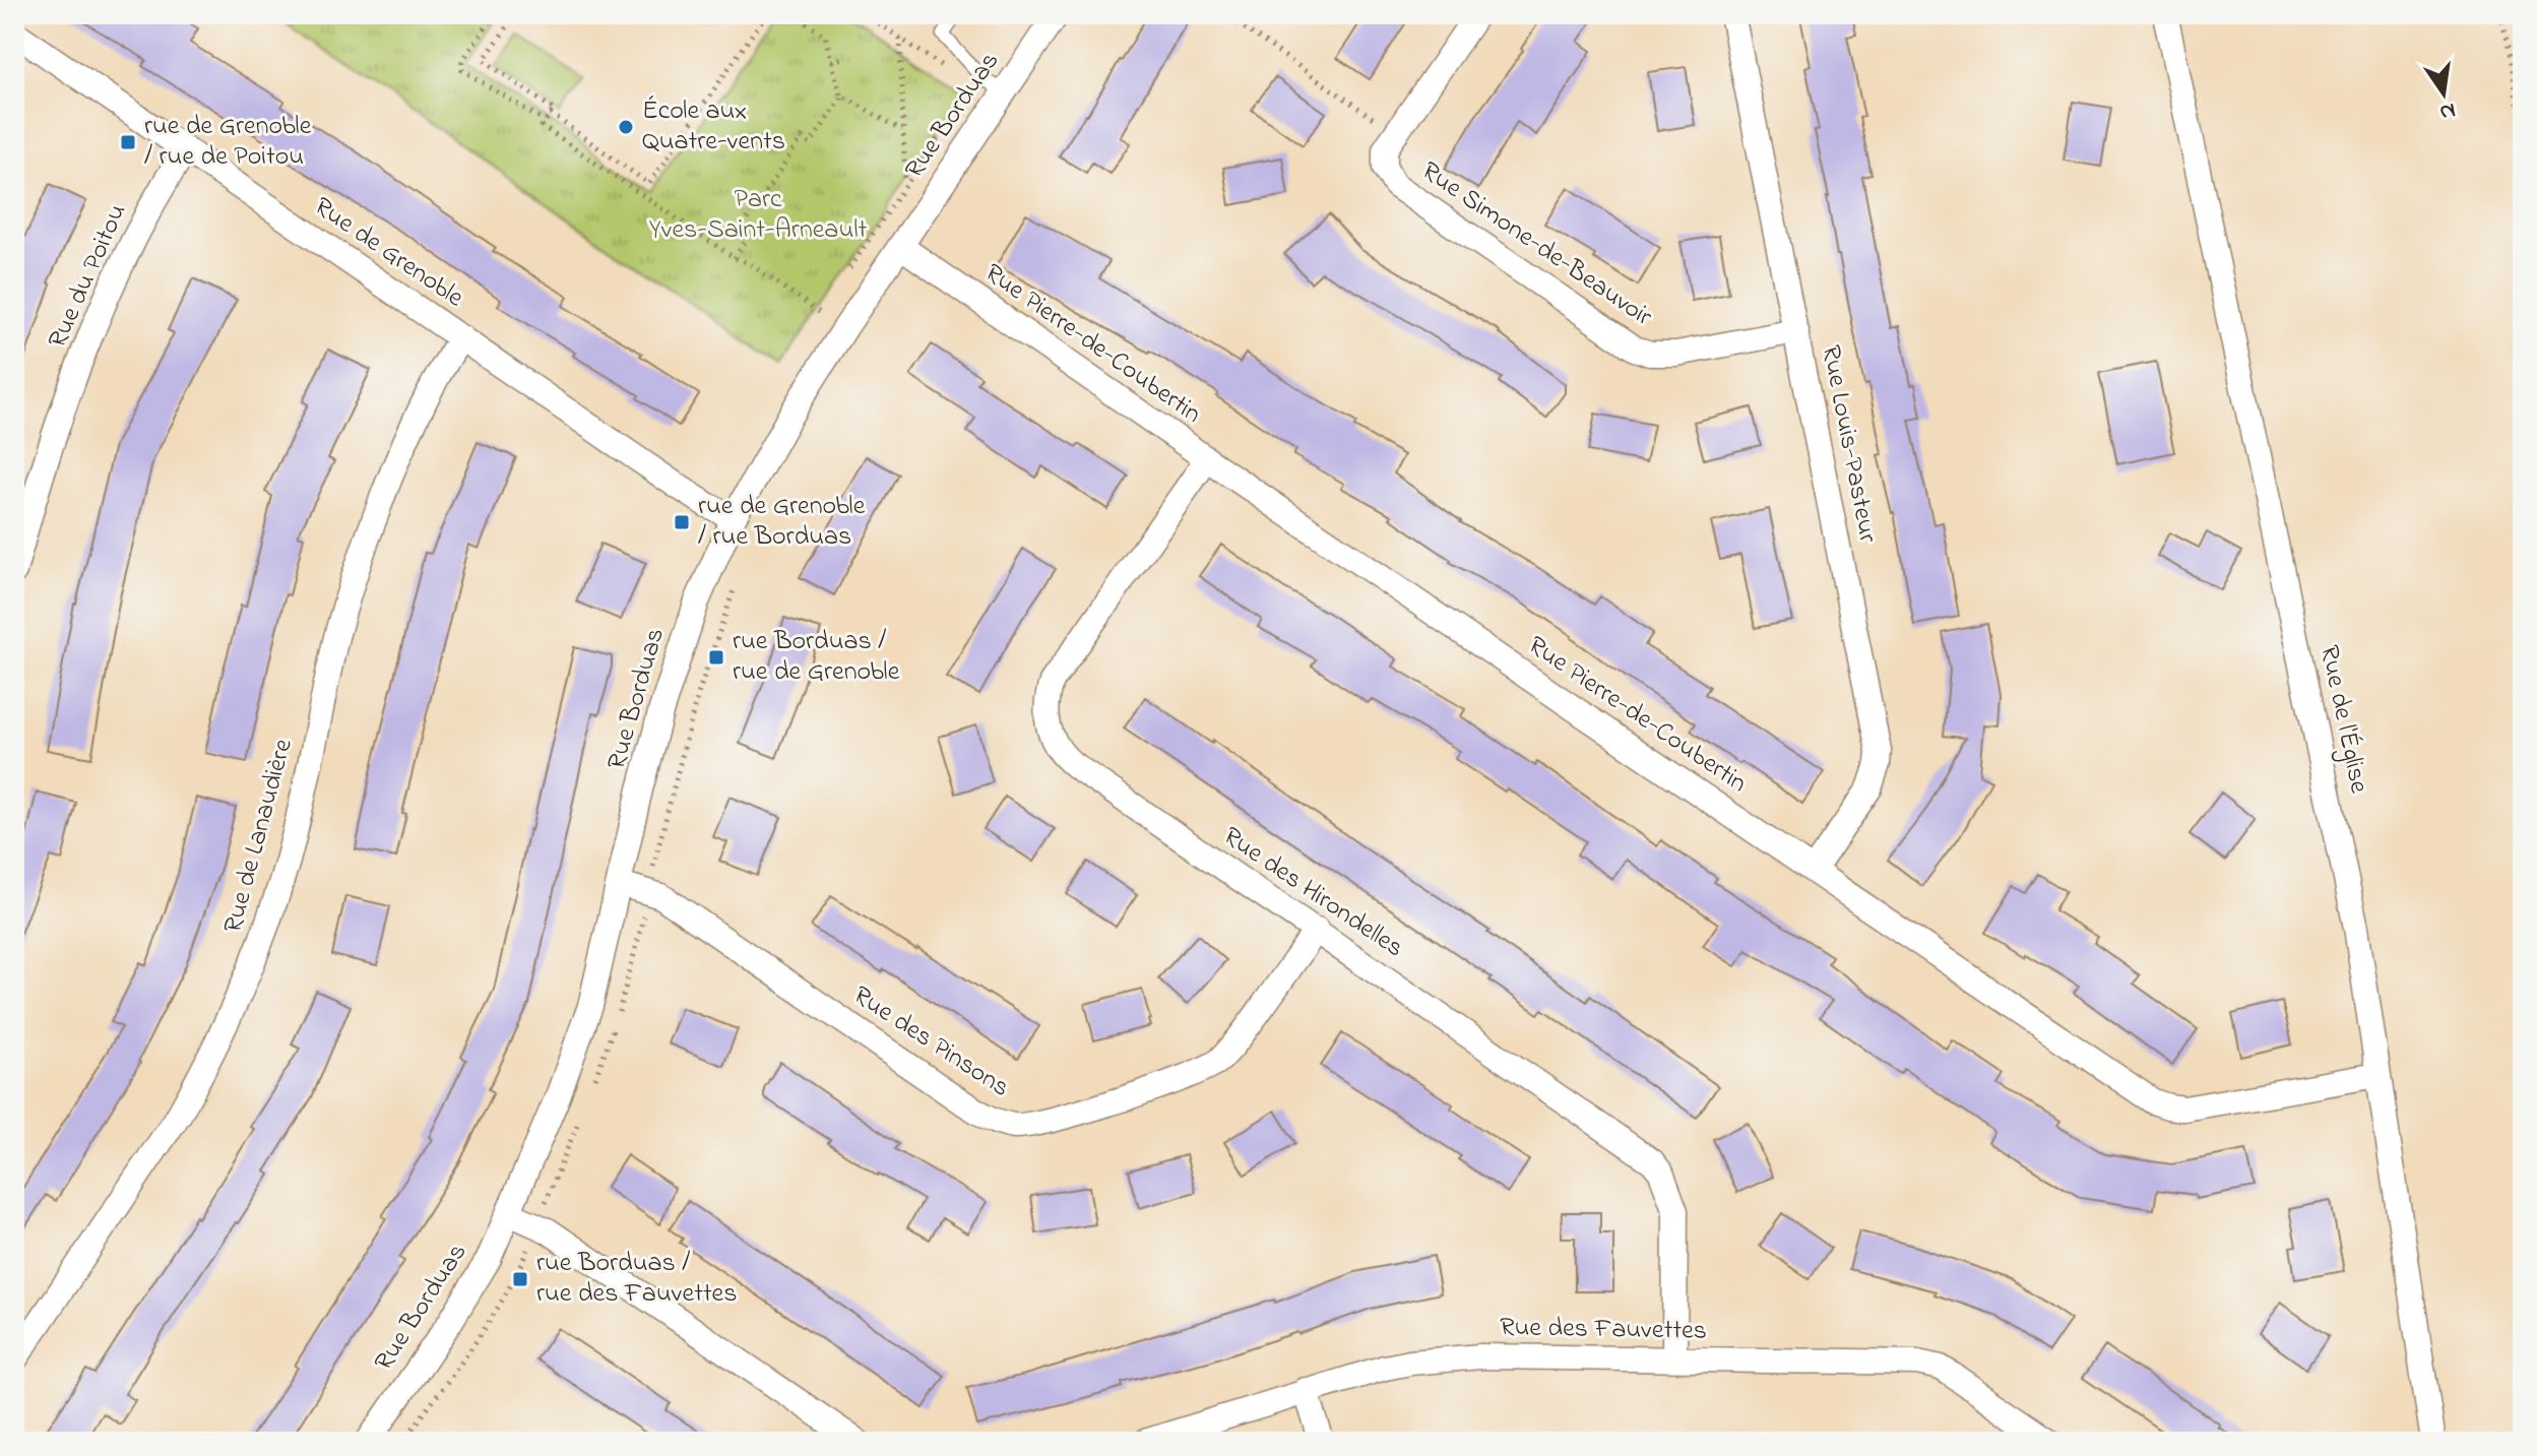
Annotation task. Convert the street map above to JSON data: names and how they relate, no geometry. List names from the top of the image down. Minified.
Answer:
{"streets":{"street":["Rue Borduas","Rue Simone-de-Beauvoir","Rue de Grenoble","Rue du Poitou","Rue Pierre-de-Coubertin","Rue Louis-Pasteur","Rue de l'Église","Rue de Lanaudière","Rue des Hirondelles","Rue des Pinsons","Rue des Fauvettes"]},"crossings":[["Rue Borduas","Rue de Grenoble"],["Rue Borduas","Rue Pierre-de-Coubertin"],["Rue Borduas","Rue des Pinsons"],["Rue Simone-de-Beauvoir","Rue Louis-Pasteur"],["Rue de Grenoble","Rue du Poitou"],["Rue de Grenoble","Rue de Lanaudière"],["Rue Pierre-de-Coubertin","Rue Louis-Pasteur"],["Rue Pierre-de-Coubertin","Rue de l'Église"],["Rue Pierre-de-Coubertin","Rue des Hirondelles"],["Rue des Hirondelles","Rue des Pinsons"],["Rue des Hirondelles","Rue des Fauvettes"]],"parks":["Parc Yves-Saint-Arneault"],"places":{"other":["École aux Quatre-vents"],"transit":["rue de Grenoble / rue de Poitou","rue de Grenoble / rue Borduas","rue Borduas / rue de Grenoble","rue Borduas / rue des Fauvettes"]},"north":"bottom"}
